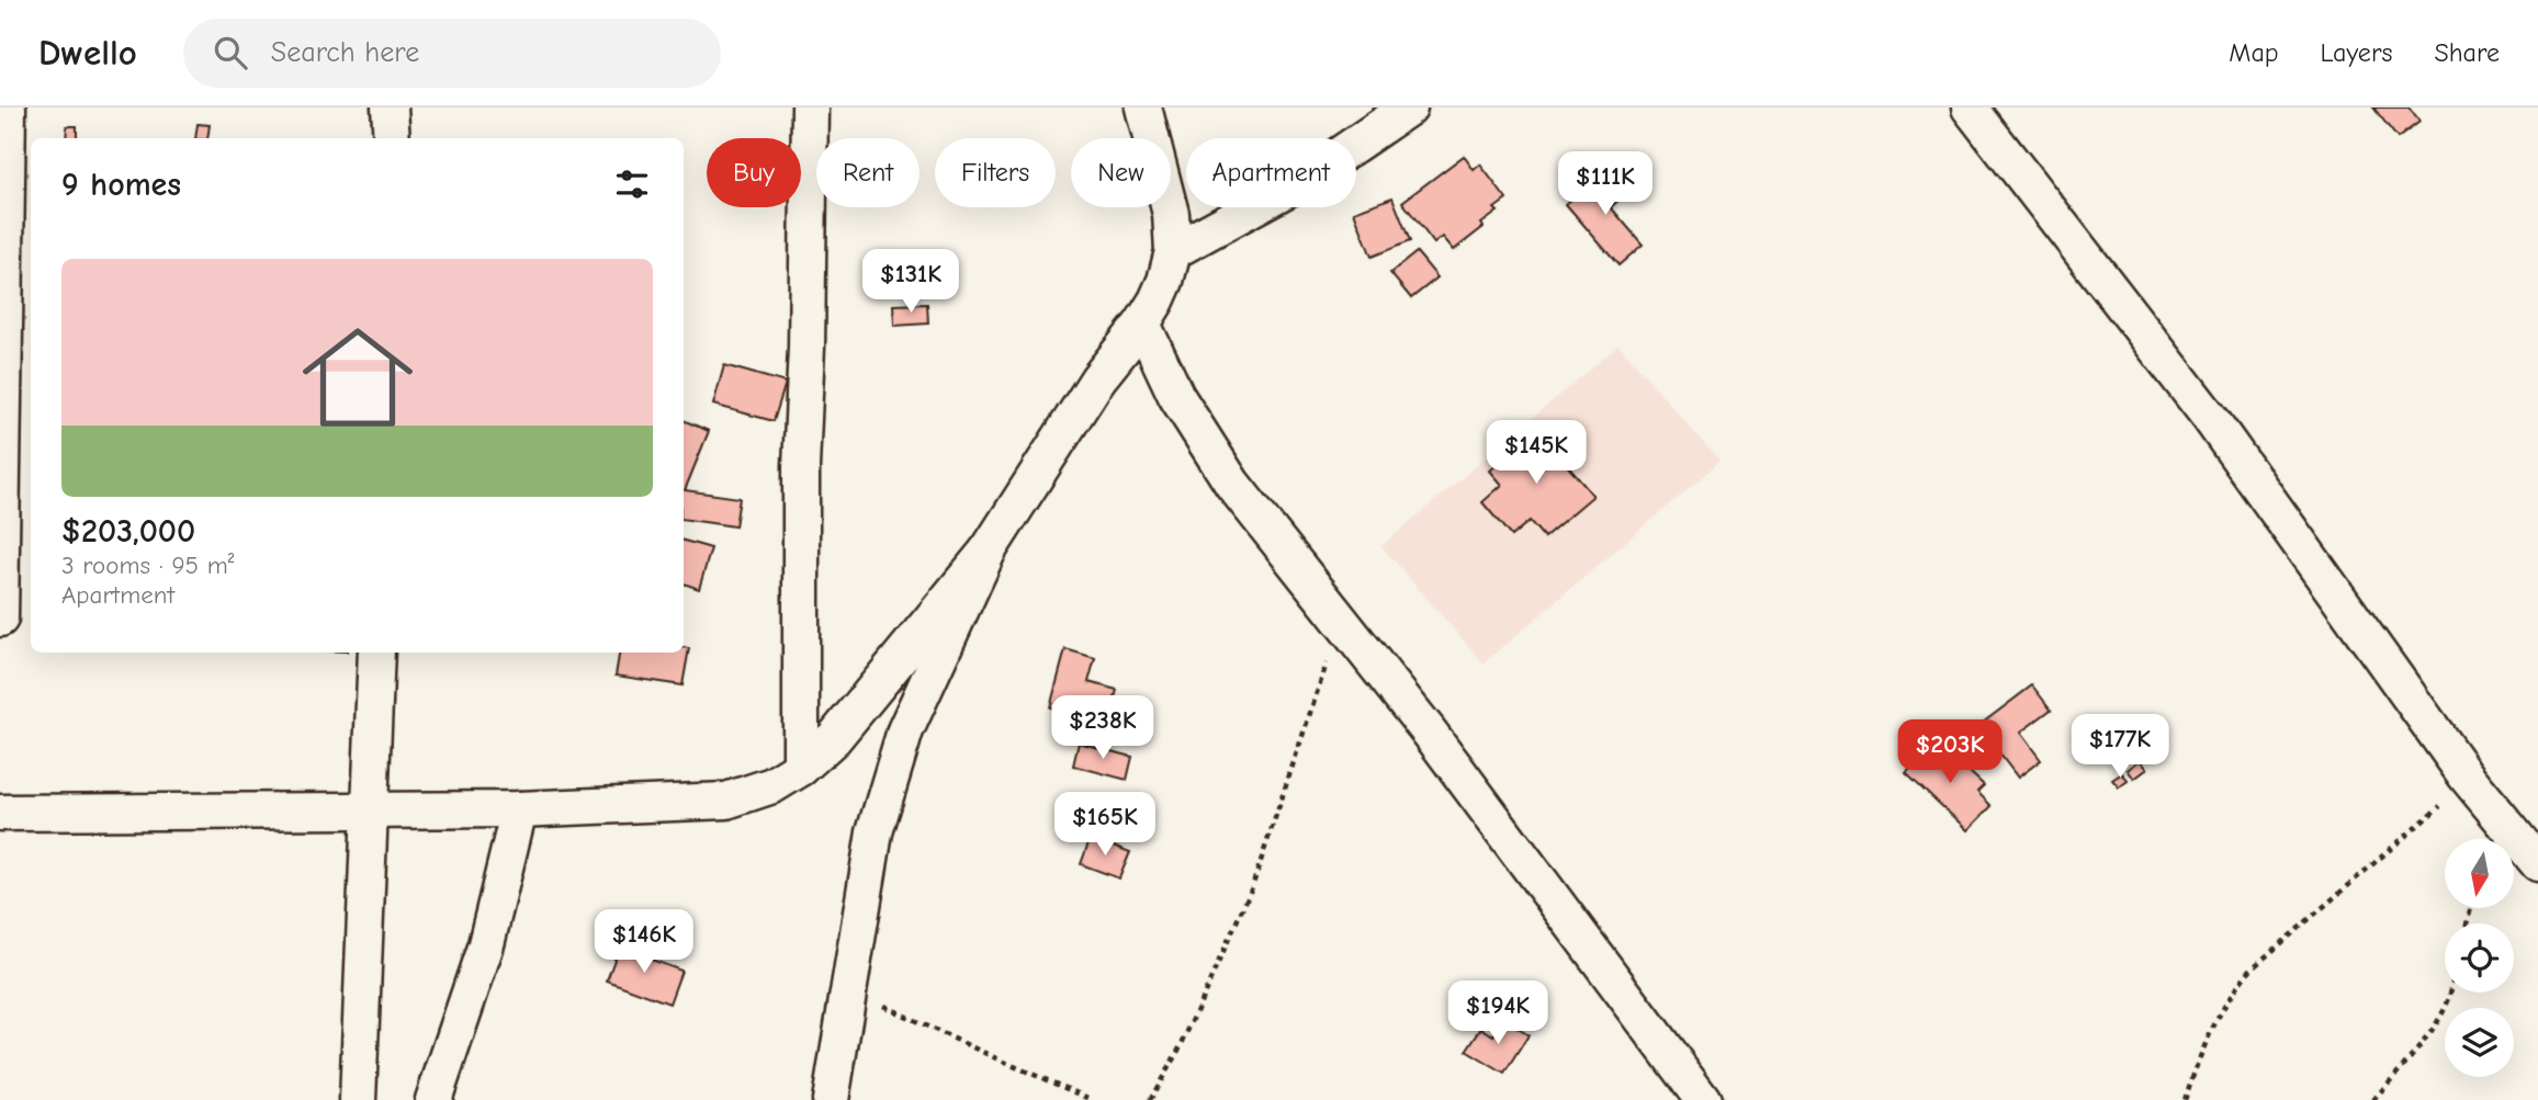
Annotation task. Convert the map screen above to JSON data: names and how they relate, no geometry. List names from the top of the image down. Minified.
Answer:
{"north":"bottom","page":{"header":"Dwello","search":"Search here","nav":["Map","Layers","Share"],"chip":["Buy","Rent","Filters","New","Apartment"],"heading":"9 homes","price":["$111K","$131K","$145K","$238K","$177K","$203K","$165K","$146K","$194K"],"list":[{"name":"$203,000","note":"3 rooms · 95 m² · Apartment"}]}}
